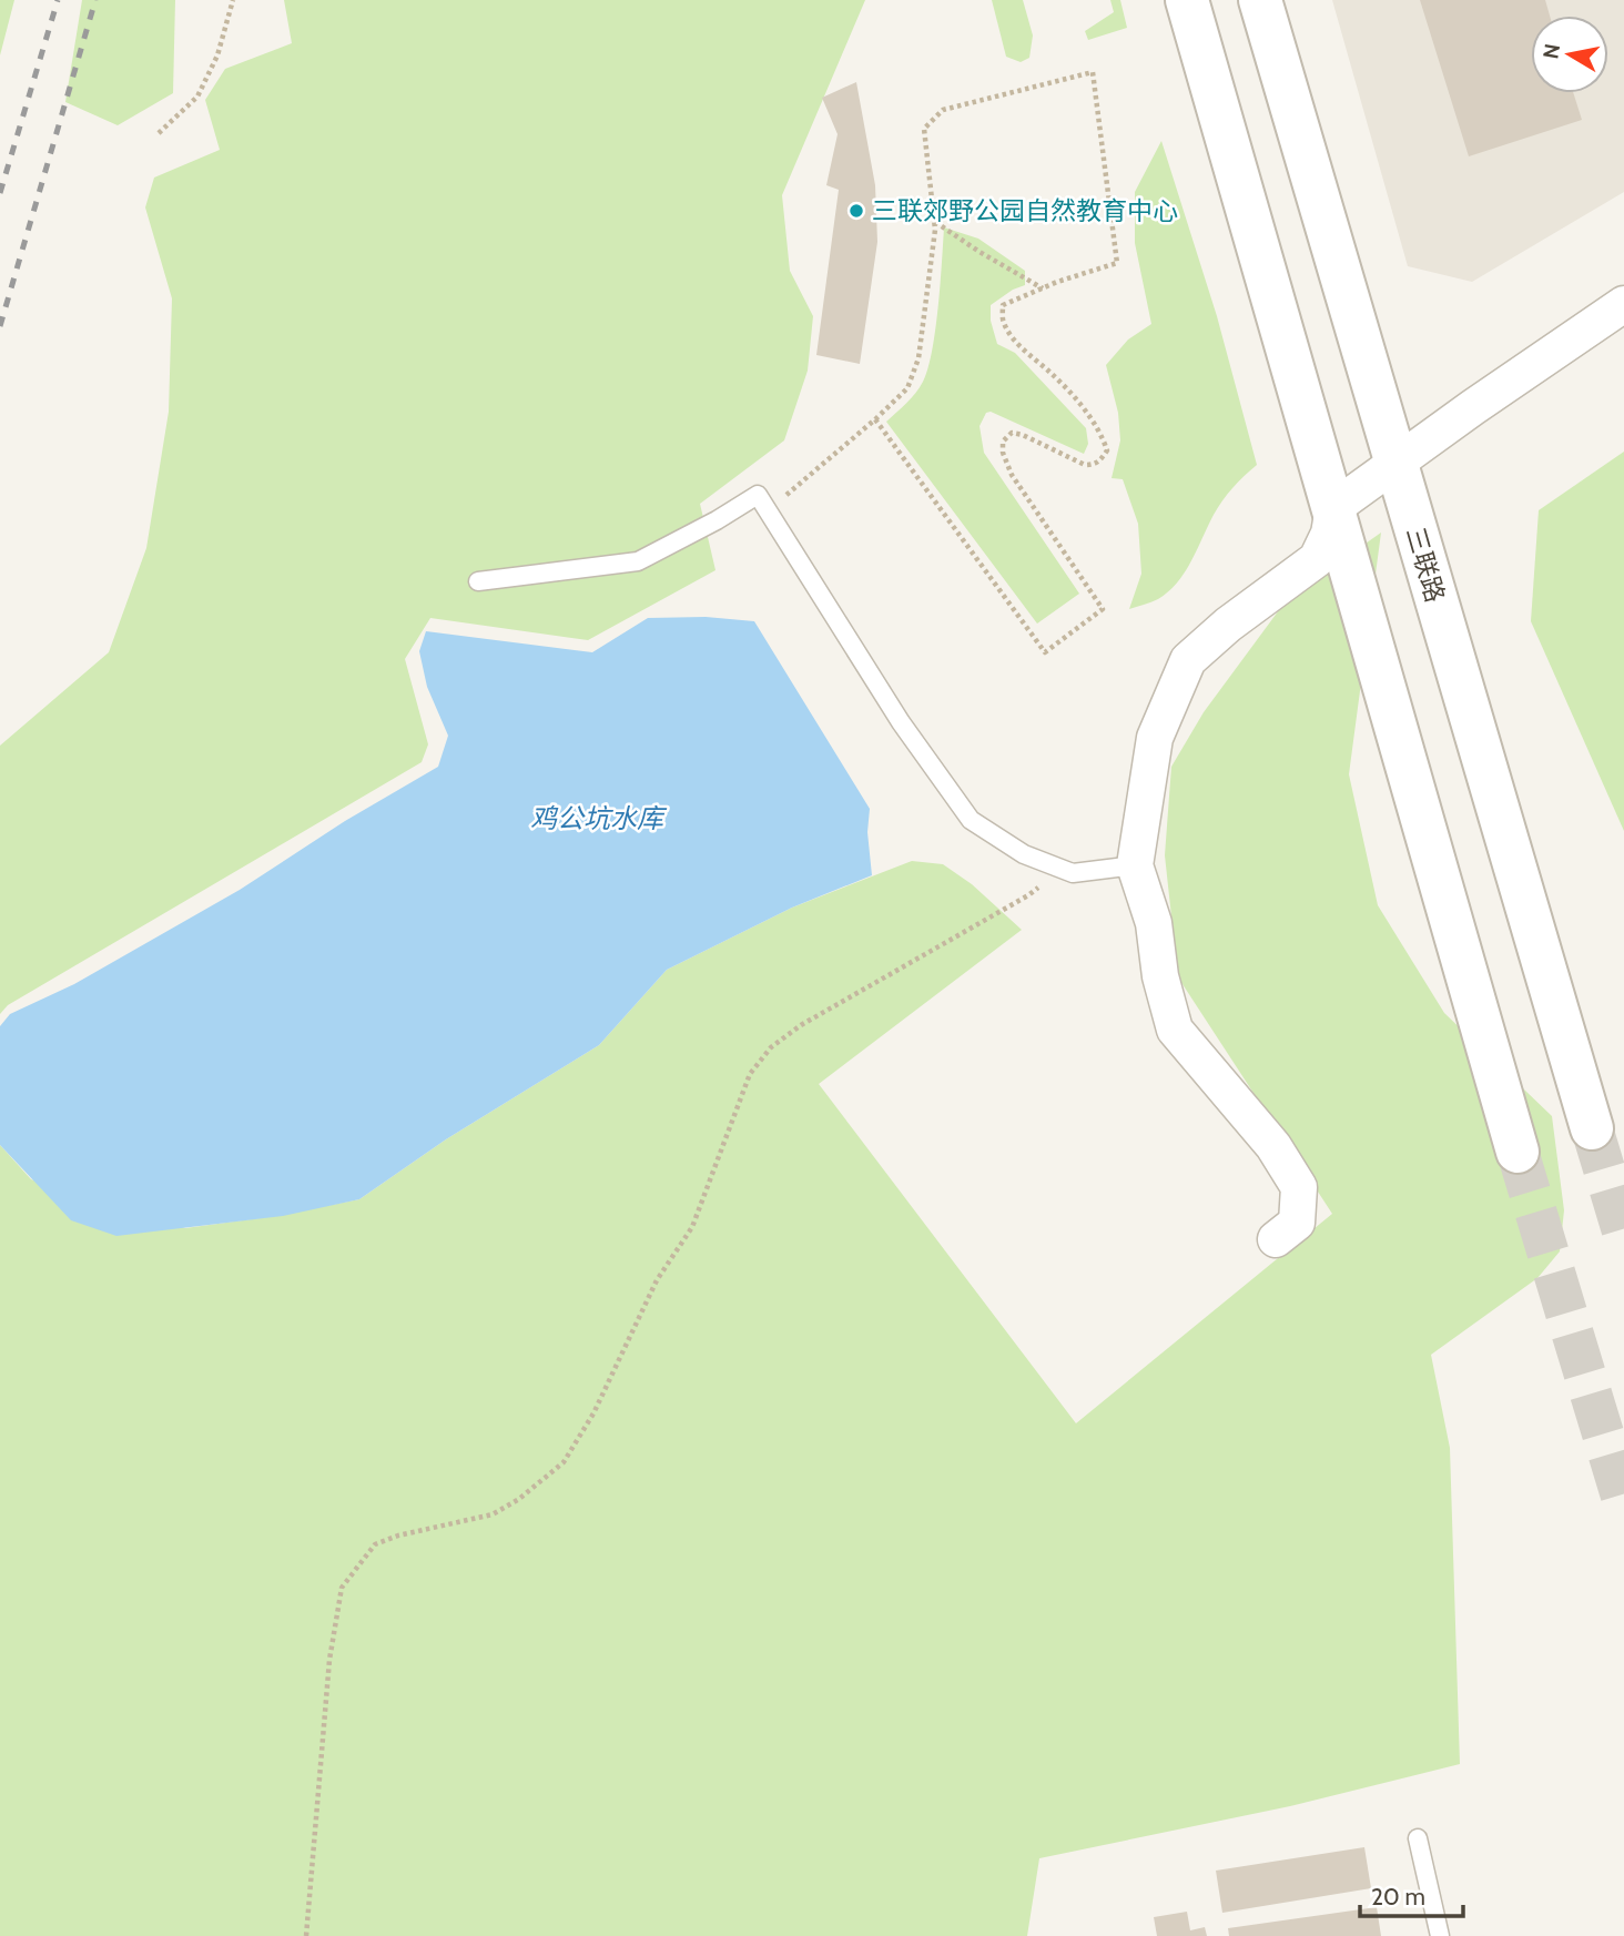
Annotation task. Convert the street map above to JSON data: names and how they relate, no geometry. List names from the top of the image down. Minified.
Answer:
{"streets":{"street":["三联路"]},"water":["鸡公坑水库"],"places":["三联郊野公园自然教育中心"],"scale_bar":"20 m","north":"left"}
